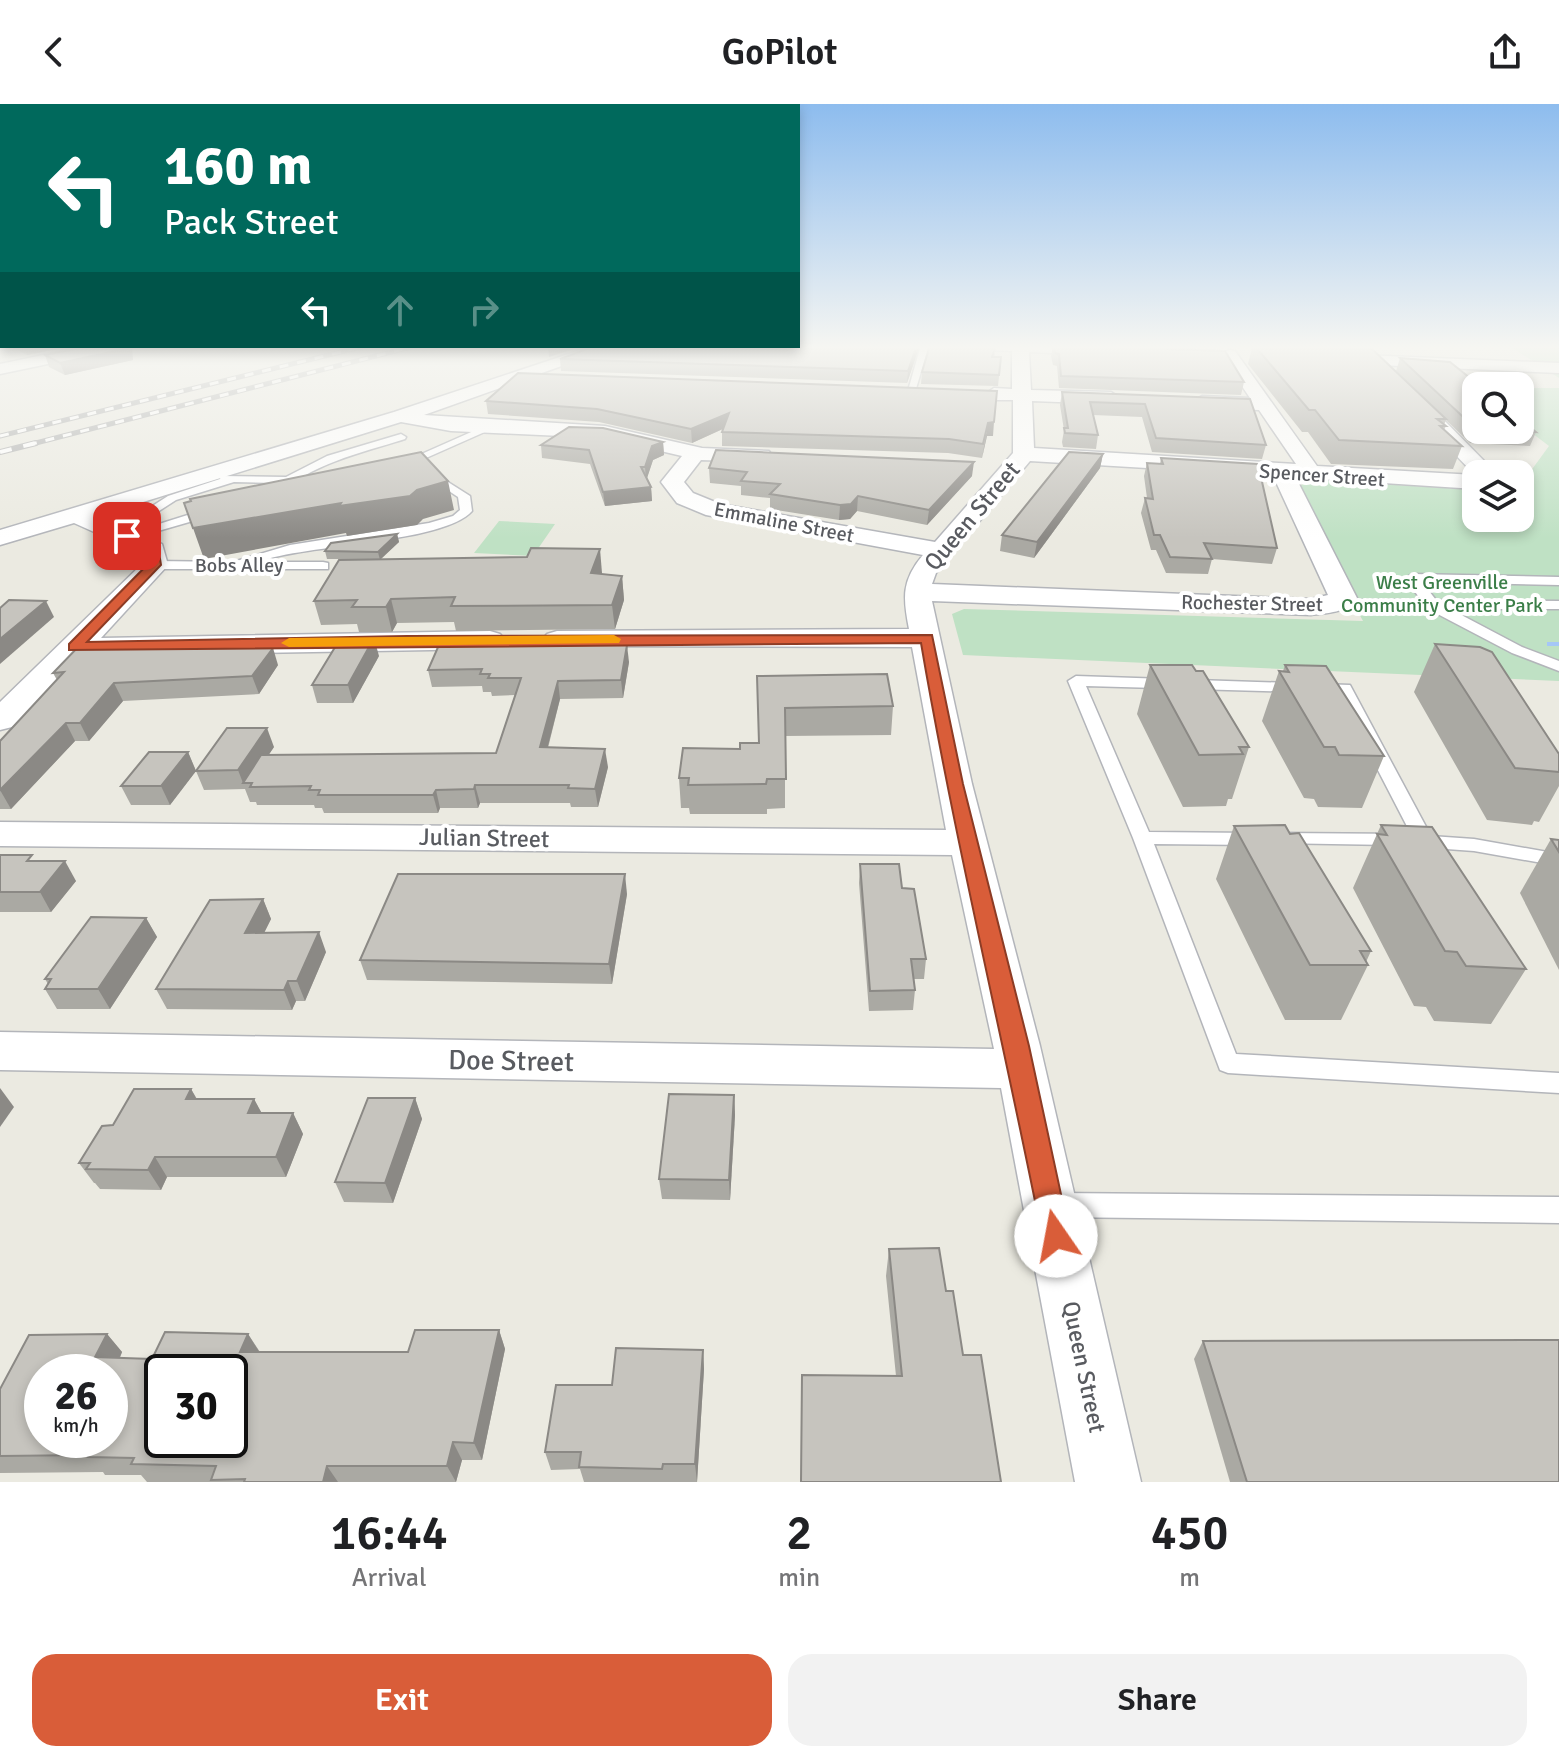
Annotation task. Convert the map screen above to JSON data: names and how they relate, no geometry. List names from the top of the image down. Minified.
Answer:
{"streets":{"street":["Spencer Street","Queen Street","Emmaline Street","Rochester Street","Julian Street","Doe Street"],"lane":["Bobs Alley"]},"crossings":[["Spencer Street","Queen Street"],["Spencer Street","Rochester Street"],["Queen Street","Emmaline Street"],["Queen Street","Rochester Street"],["Queen Street","Julian Street"],["Queen Street","Doe Street"]],"parks":["West Greenville Community Center Park"],"page":{"header":"GoPilot","turn":["160 m","Pack Street"],"speed":"26 km/h","limit":"30","eta":["16:44","Arrival","2","min","450","m"],"buttons":["Exit","Share"]}}
